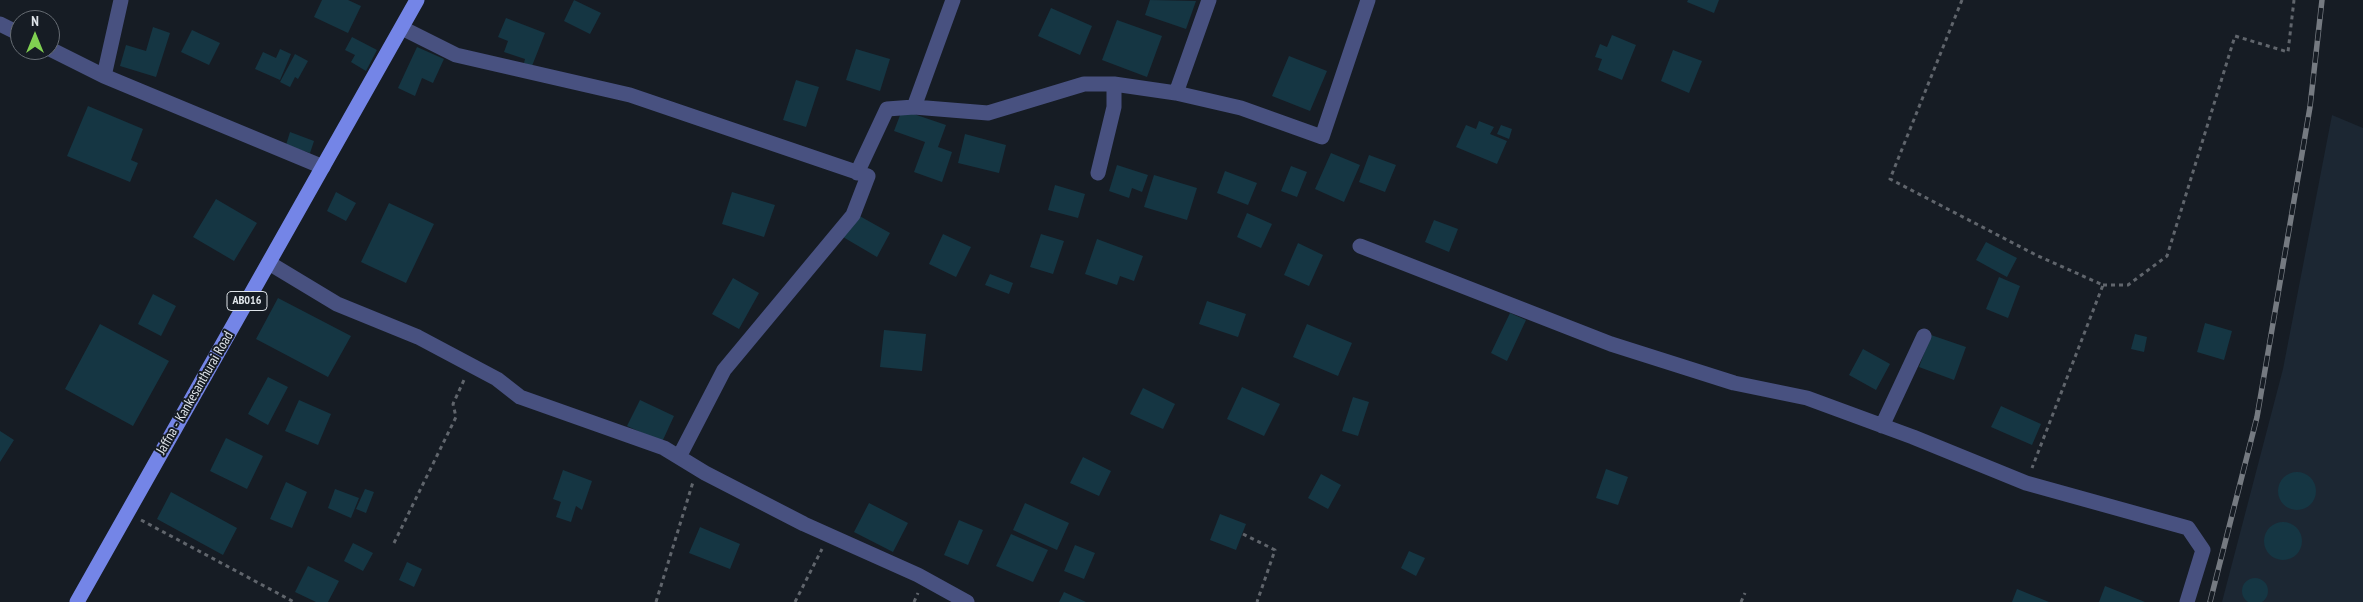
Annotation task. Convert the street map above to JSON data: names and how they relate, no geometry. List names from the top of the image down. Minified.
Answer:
{"streets":{"main road":["AB016","Jaffna - Kankesanthurai Road"]},"north":"top"}
